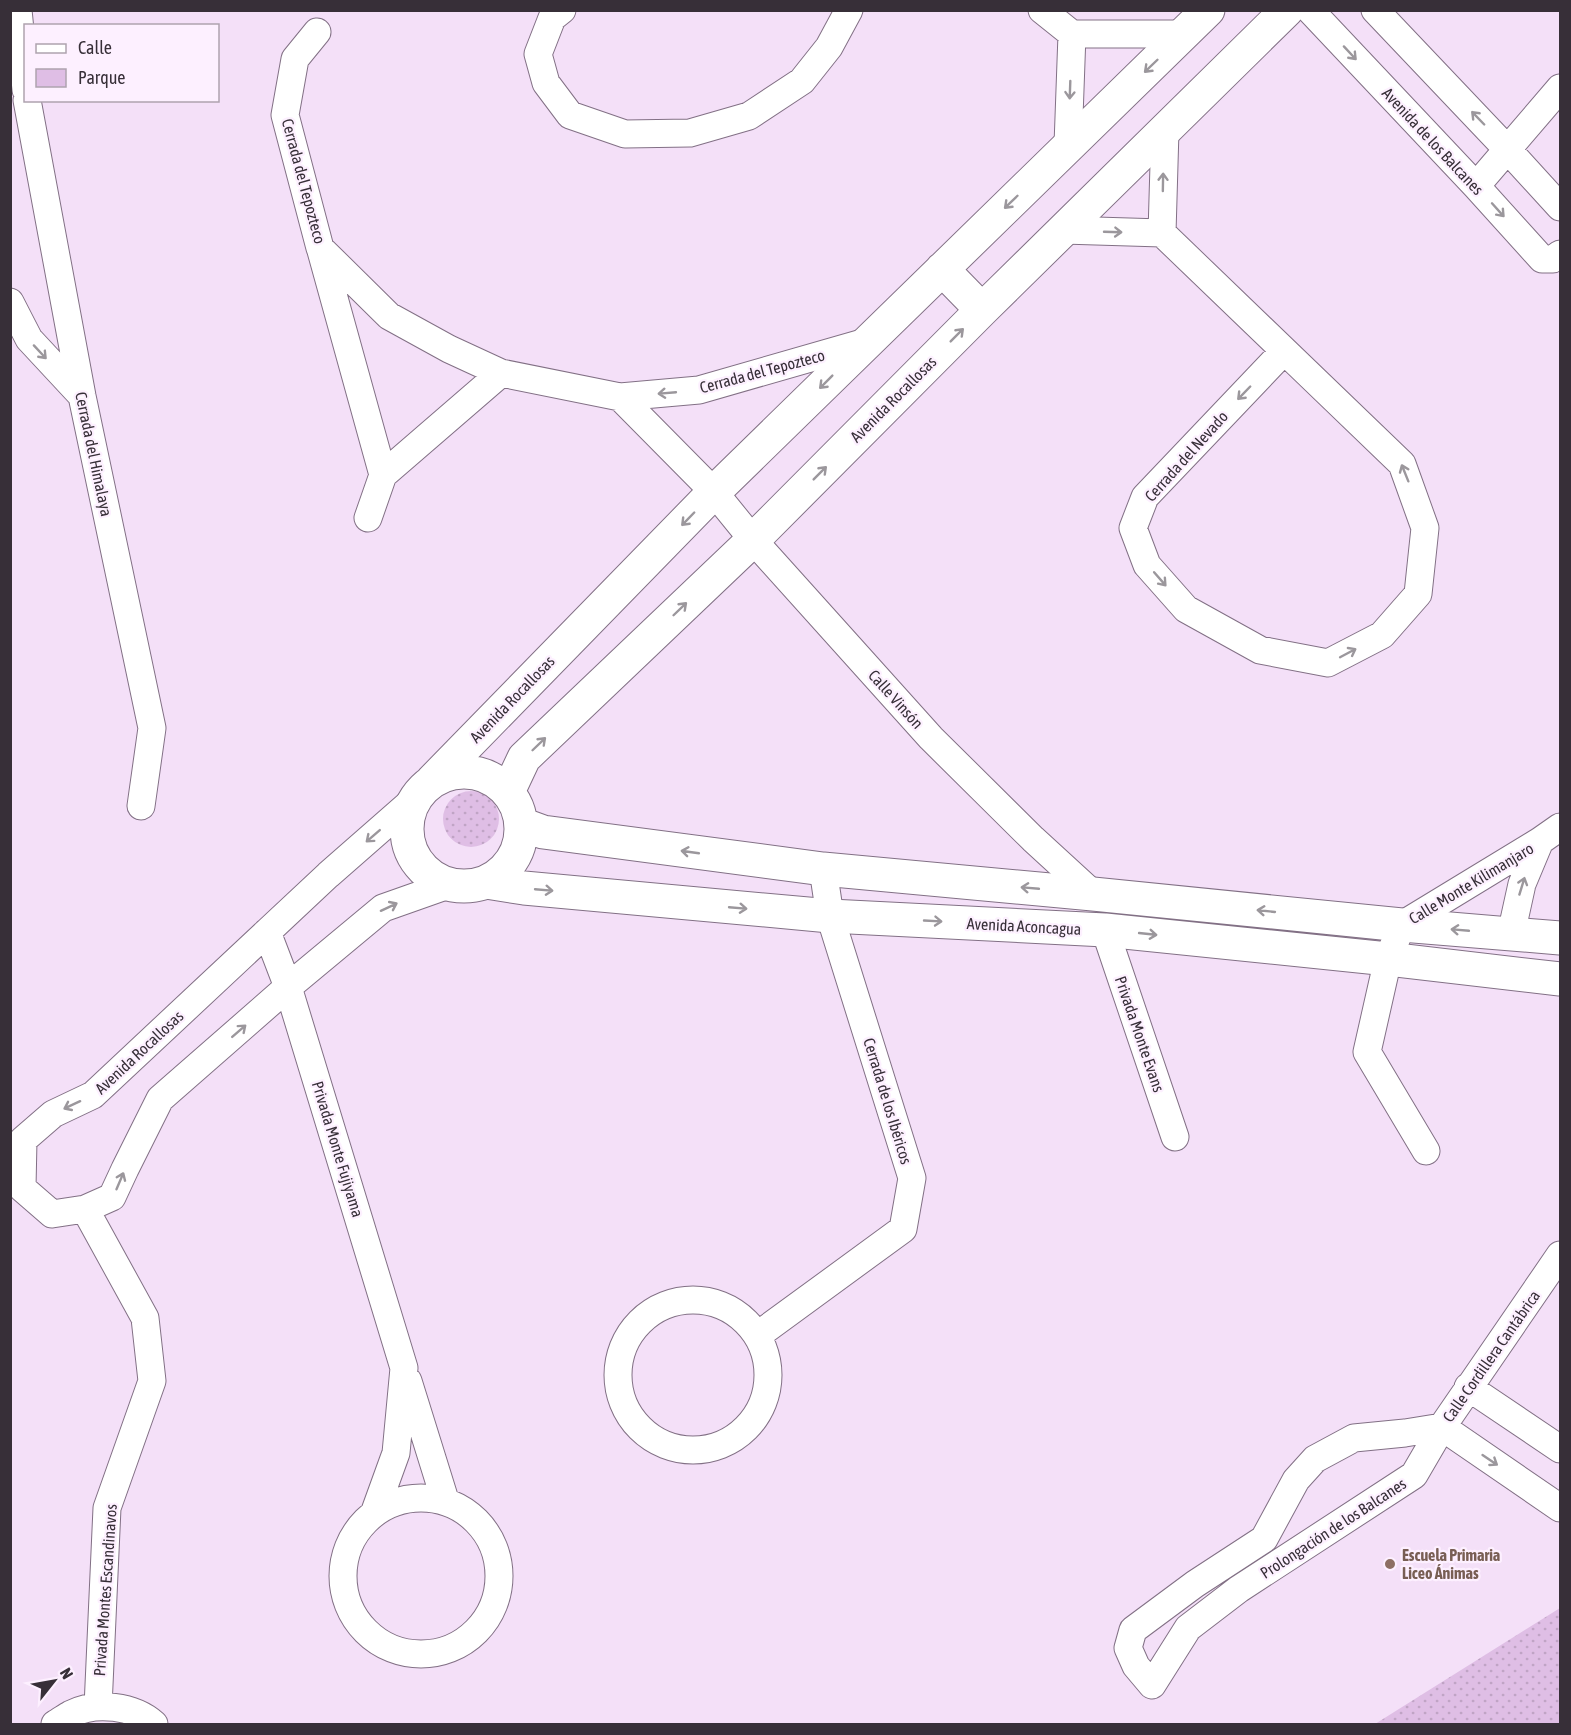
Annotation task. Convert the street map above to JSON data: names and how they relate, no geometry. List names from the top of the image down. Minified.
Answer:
{"streets":{"street":["Avenida de los Balcanes","Cerrada del Tepozteco","Avenida Rocallosas","Cerrada del Himalaya","Cerrada del Nevado","Calle Vinsón","Calle Monte Kilimanjaro","Avenida Aconcagua","Privada Monte Evans","Cerrada de los Ibéricos","Privada Monte Fujiyama","Calle Cordillera Cantábrica","Prolongación de los Balcanes","Privada Montes Escandinavos"]},"crossings":[["Cerrada del Tepozteco","Avenida Rocallosas"],["Avenida Rocallosas","Calle Vinsón"],["Avenida Rocallosas","Avenida Aconcagua"],["Avenida Rocallosas","Privada Monte Fujiyama"],["Avenida Rocallosas","Privada Montes Escandinavos"],["Avenida Aconcagua","Privada Monte Evans"],["Avenida Aconcagua","Cerrada de los Ibéricos"],["Calle Cordillera Cantábrica","Prolongación de los Balcanes"]],"one_way":["Calle Monte Kilimanjaro"],"places":["Escuela Primaria Liceo Ánimas"],"legend":["Calle","Parque"],"north":"top right"}
